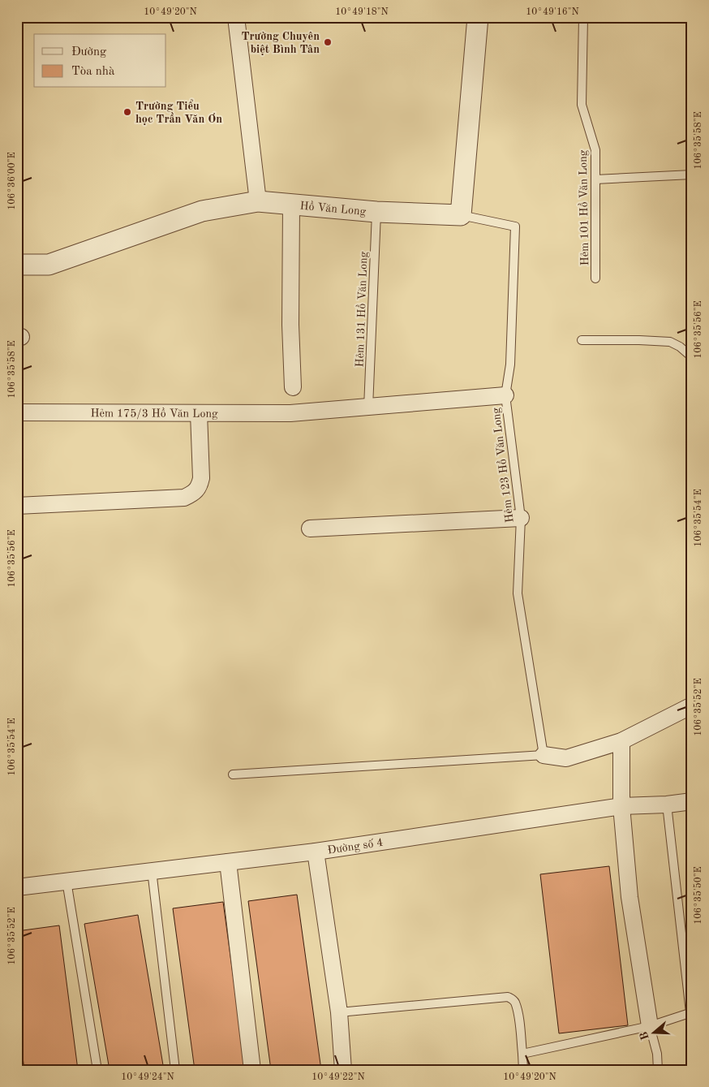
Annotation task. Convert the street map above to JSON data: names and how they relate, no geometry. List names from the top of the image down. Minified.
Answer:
{"streets":{"street":["Hồ Văn Long","Hẻm 175/3 Hồ Văn Long","Đường số 4"],"lane":["Hẻm 101 Hồ Văn Long","Hẻm 131 Hồ Văn Long","Hẻm 123 Hồ Văn Long"]},"crossings":[["Hồ Văn Long","Hẻm 131 Hồ Văn Long"],["Hồ Văn Long","Hẻm 123 Hồ Văn Long"],["Hẻm 131 Hồ Văn Long","Hẻm 175/3 Hồ Văn Long"],["Hẻm 175/3 Hồ Văn Long","Hẻm 123 Hồ Văn Long"]],"places":["Trường Chuyên biệt Bình Tân","Trường Tiểu học Trần Văn Ơn"],"legend":["Đường","Tòa nhà"],"north":"left","coordinates":["10°49'20\"N","10°49'18\"N","10°49'16\"N","106°35'58\"E","106°36'00\"E","106°35'56\"E","106°35'54\"E","106°35'52\"E","106°35'50\"E","10°49'24\"N","10°49'22\"N"]}
